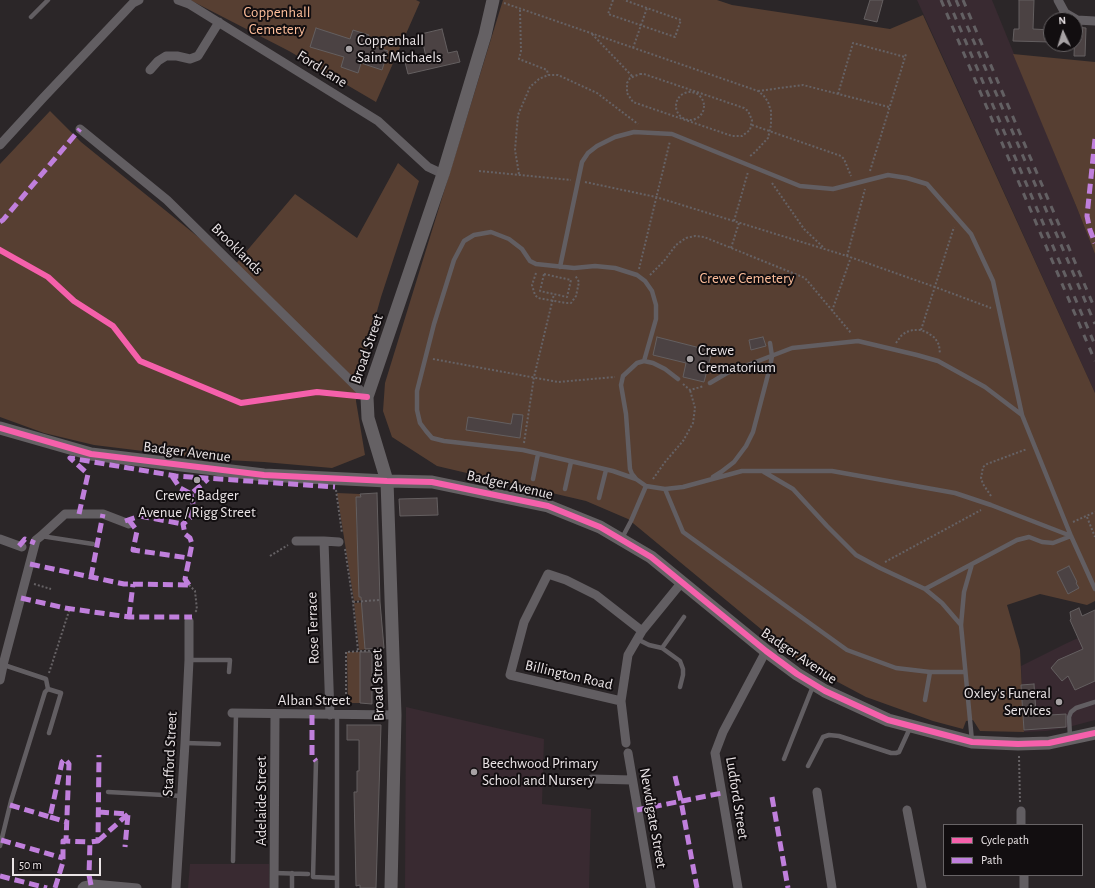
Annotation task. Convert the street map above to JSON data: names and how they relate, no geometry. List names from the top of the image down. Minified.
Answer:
{"streets":{"street":["Ford Lane","Brooklands","Broad Street","Badger Avenue","Rose Terrace","Billington Road","Alban Street","Stafford Street","Ludford Street","Adelaide Street","Newdigate Street"]},"crossings":[["Ford Lane","Broad Street"],["Brooklands","Broad Street"],["Broad Street","Badger Avenue"],["Broad Street","Alban Street"],["Badger Avenue","Ludford Street"],["Rose Terrace","Alban Street"],["Alban Street","Adelaide Street"]],"parks":["Coppenhall Cemetery","Crewe Cemetery"],"places":["Coppenhall Saint Michaels","Crewe Crematorium","Crewe, Badger Avenue / Rigg Street","Oxley's Funeral Services","Beechwood Primary School and Nursery"],"legend":["Cycle path","Path"],"scale_bar":"50 m","north":"top"}
